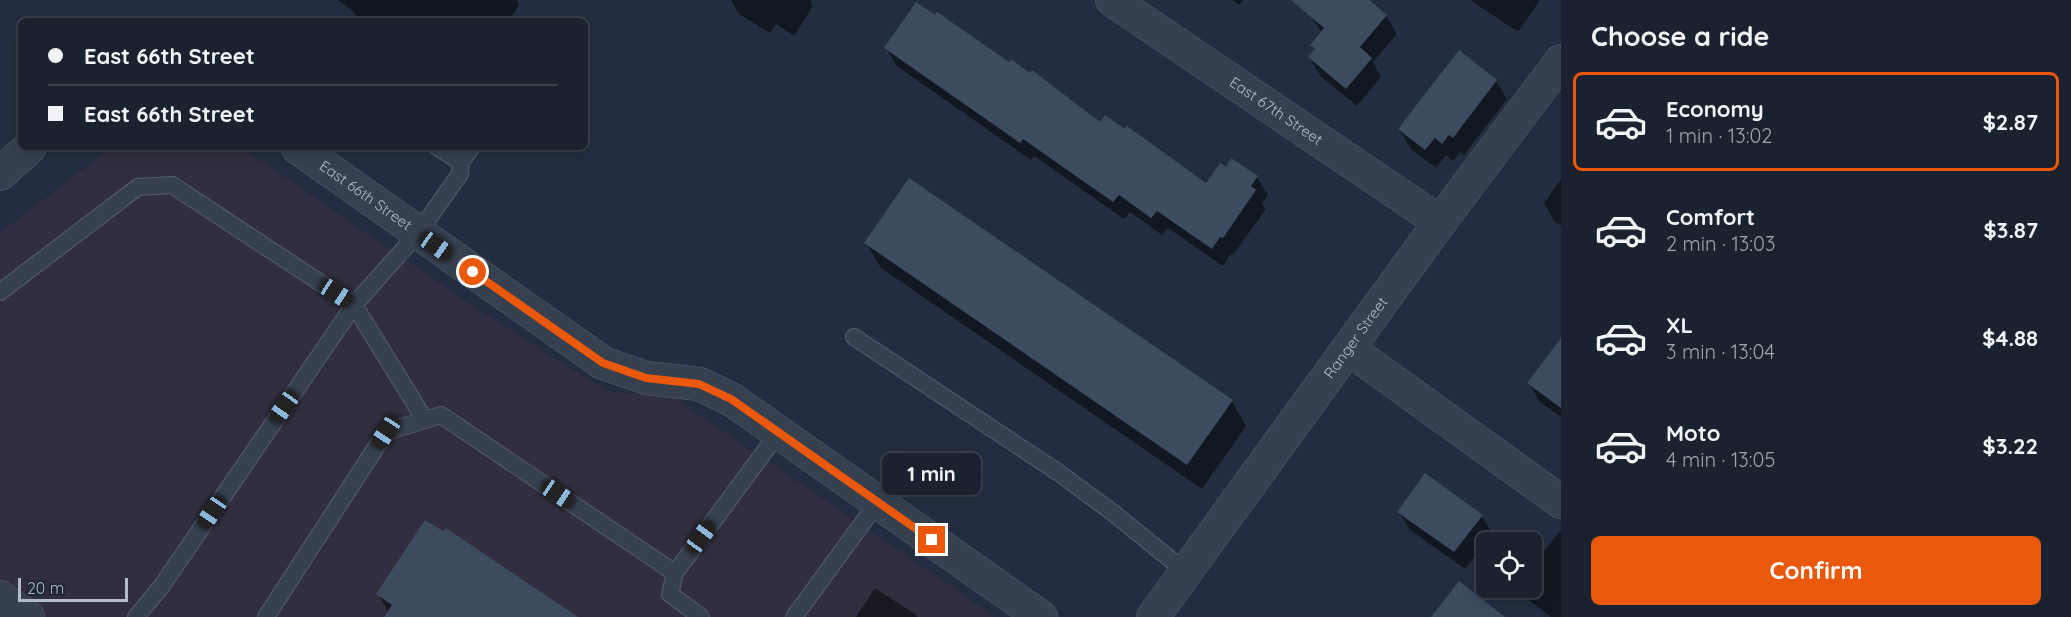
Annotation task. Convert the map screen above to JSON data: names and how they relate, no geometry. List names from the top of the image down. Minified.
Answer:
{"streets":{"street":["East 67th Street","East 66th Street","Ranger Street"]},"crossings":[["East 67th Street","Ranger Street"]],"scale_bar":"20 m","page":{"heading":"Choose a ride","banner":["East 66th Street","East 66th Street"],"list":[{"name":"Economy","note":"1 min · 13:02","value":"$2.87"},{"name":"Comfort","note":"2 min · 13:03","value":"$3.87"},{"name":"XL","note":"3 min · 13:04","value":"$4.88"},{"name":"Moto","note":"4 min · 13:05","value":"$3.22"}],"bubble":"1 min","buttons":"Confirm","scale":"20 m"}}
